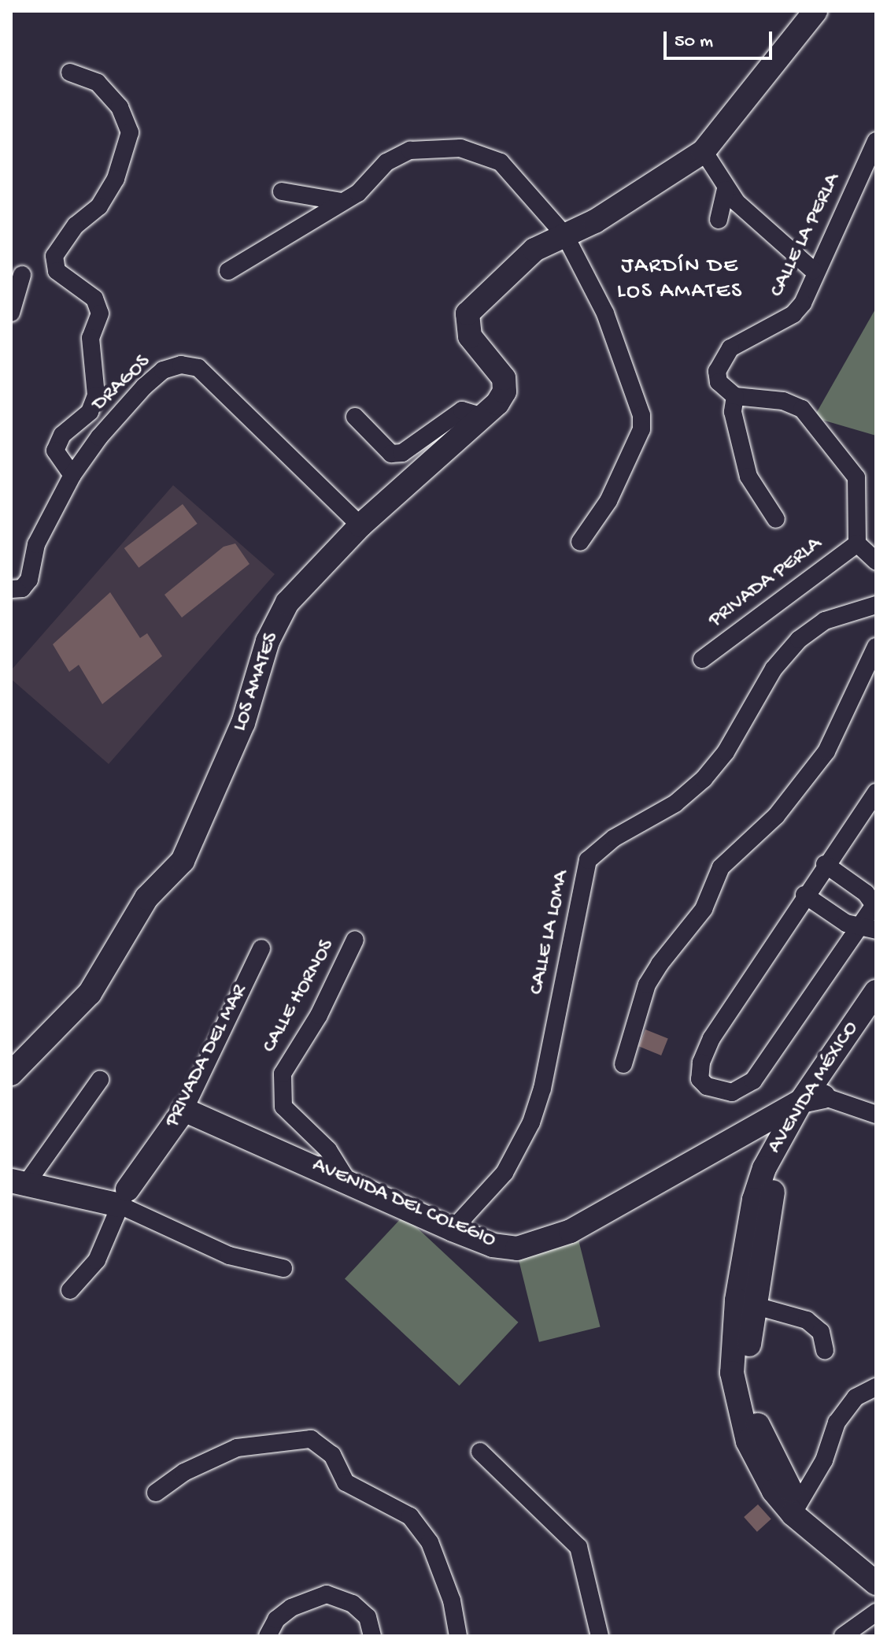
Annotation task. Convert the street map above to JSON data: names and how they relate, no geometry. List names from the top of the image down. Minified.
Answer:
{"streets":{"street":["CALLE LA PERLA","DRAGOS","PRIVADA PERLA","LOS AMATES","CALLE LA LOMA","CALLE HORNOS","PRIVADA DEL MAR","AVENIDA MÉXICO","AVENIDA DEL COLEGIO"]},"crossings":[["DRAGOS","LOS AMATES"],["CALLE LA LOMA","AVENIDA DEL COLEGIO"],["CALLE HORNOS","AVENIDA DEL COLEGIO"],["PRIVADA DEL MAR","AVENIDA DEL COLEGIO"],["AVENIDA MÉXICO","AVENIDA DEL COLEGIO"]],"districts":["JARDÍN DE LOS AMATES"],"scale_bar":"50 m"}
